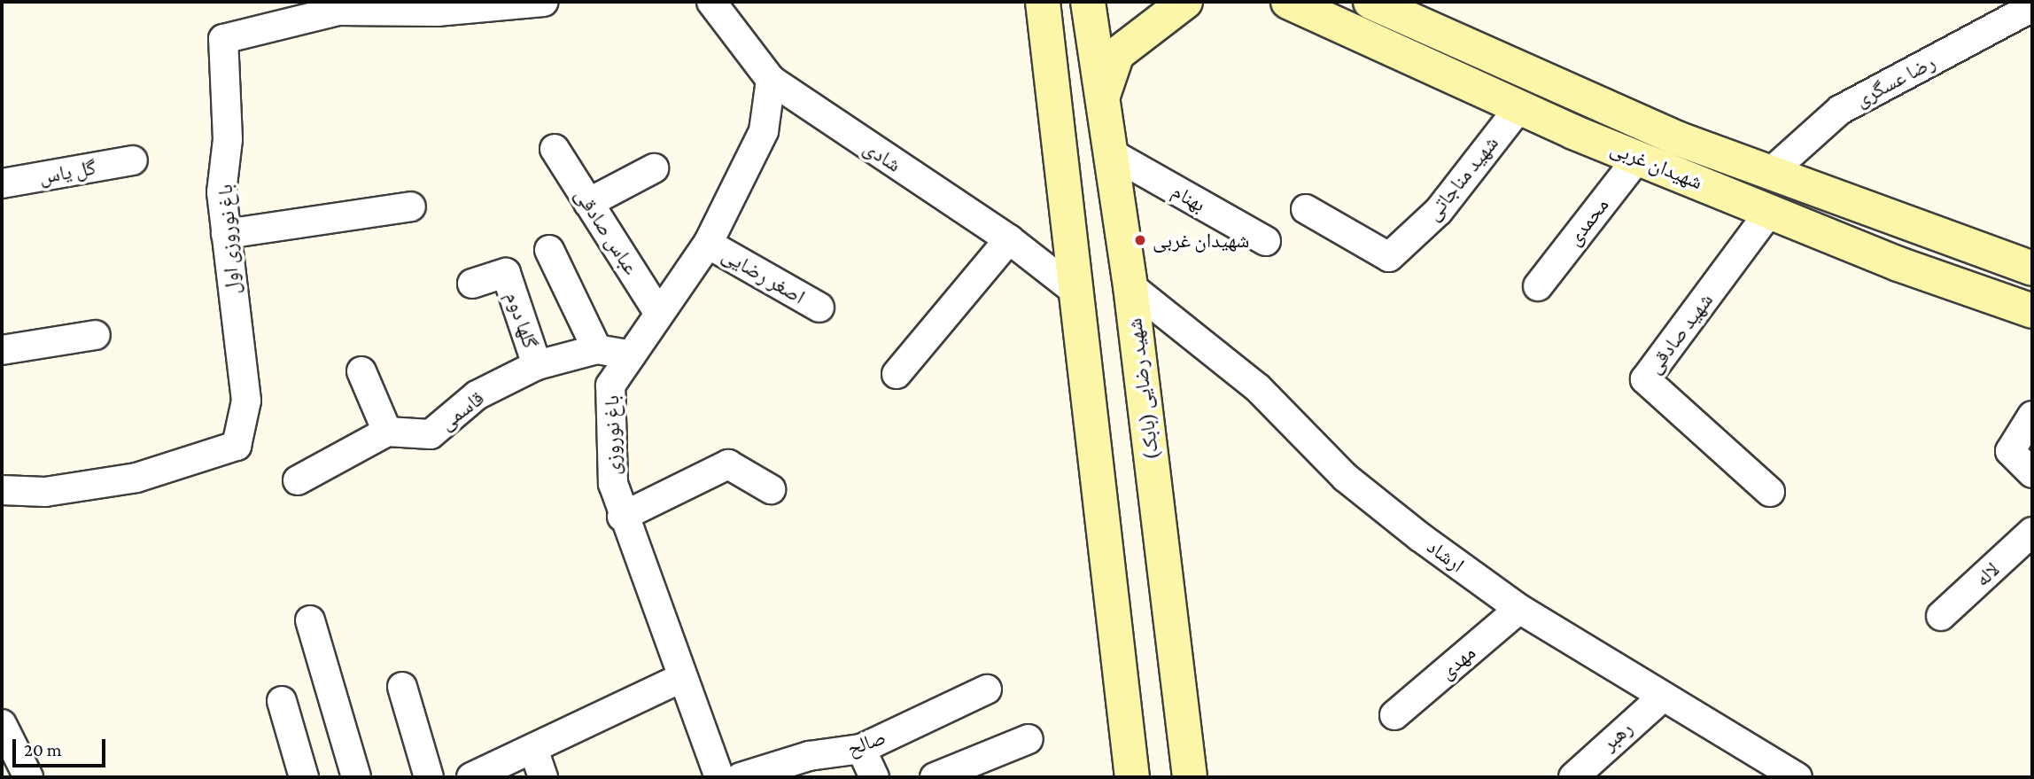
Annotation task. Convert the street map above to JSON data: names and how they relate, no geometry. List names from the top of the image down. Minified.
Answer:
{"streets":{"main road":["شهیدان غربی","شهید رضایی (بابک)"],"street":["رضا عسگری","شادی","گل یاس","شهید مناجاتی","بهنام","محمدی","عباس صادقی","باغ نوروزی اول","اصغر رضایی","گلها دوم","شهید صادقی","قاسمی","باغ نوروزی","ارشاد","لاله","مهدی","رهبر","صالح"]},"crossings":[["رضا عسگری","شهیدان غربی"],["شادی","باغ نوروزی"],["شهیدان غربی","شهید مناجاتی"],["شهیدان غربی","محمدی"],["شهیدان غربی","شهید صادقی"],["بهنام","شهید رضایی (بابک)"],["عباس صادقی","باغ نوروزی"],["اصغر رضایی","باغ نوروزی"],["گلها دوم","قاسمی"],["شهید رضایی (بابک)","ارشاد"],["قاسمی","باغ نوروزی"],["ارشاد","مهدی"],["ارشاد","رهبر"]],"places":["شهیدان غربی"],"scale_bar":"20 m"}
